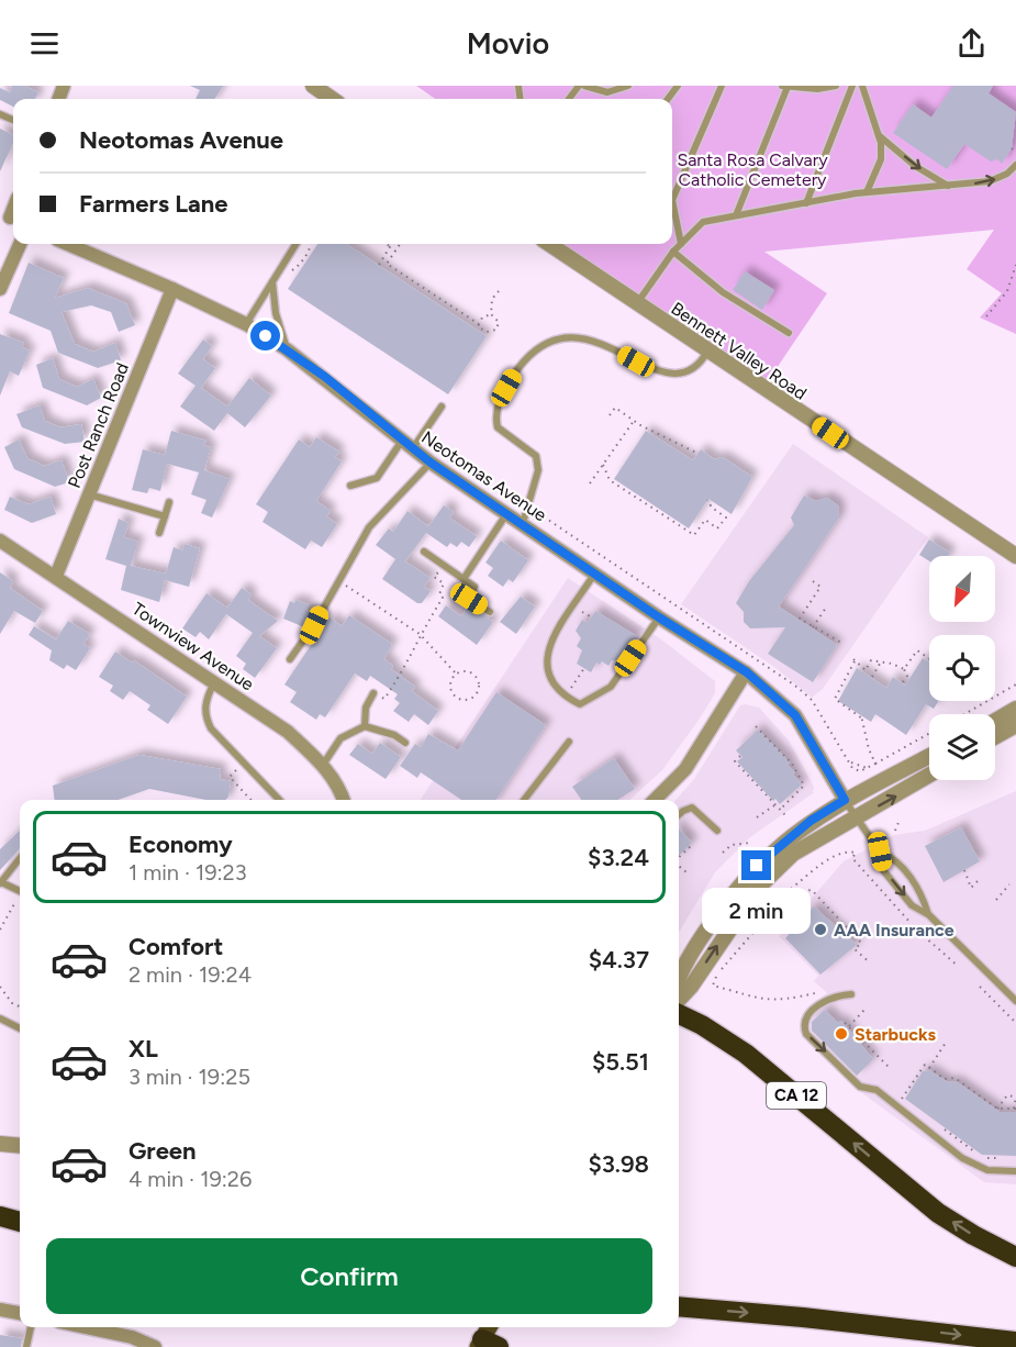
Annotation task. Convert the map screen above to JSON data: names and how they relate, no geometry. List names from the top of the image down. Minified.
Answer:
{"streets":{"highway":["CA 12"],"street":["Bennett Valley Road","Post Ranch Road","Neotomas Avenue","Townview Avenue"]},"crossings":[["Post Ranch Road","Neotomas Avenue"],["Post Ranch Road","Townview Avenue"]],"parks":["Santa Rosa Calvary Catholic Cemetery"],"places":["AAA Insurance","Starbucks"],"north":"bottom left","page":{"header":"Movio","banner":["Neotomas Avenue","Farmers Lane"],"list":[{"name":"Economy","note":"1 min · 19:23","value":"$3.24"},{"name":"Comfort","note":"2 min · 19:24","value":"$4.37"},{"name":"XL","note":"3 min · 19:25","value":"$5.51"},{"name":"Green","note":"4 min · 19:26","value":"$3.98"}],"bubble":"2 min","buttons":"Confirm"}}
